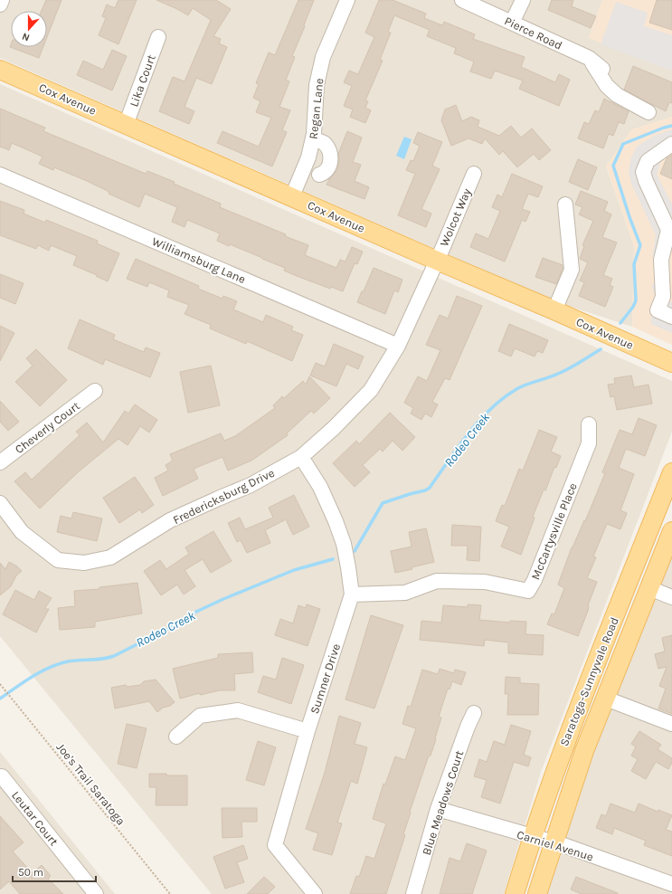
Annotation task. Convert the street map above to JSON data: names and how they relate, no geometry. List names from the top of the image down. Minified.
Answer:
{"streets":{"main road":["Cox Avenue","Saratoga-Sunnyvale Road"],"street":["Pierce Road","Lika Court","Regan Lane","Wolcot Way","Williamsburg Lane","Cheverly Court","Fredericksburg Drive","McCartysville Place","Sumner Drive","Blue Meadows Court","Leutar Court","Carniel Avenue"],"path":["Joe's Trail Saratoga"]},"crossings":[["Lika Court","Cox Avenue"],["Cox Avenue","Regan Lane"],["Cox Avenue","Wolcot Way"],["Cox Avenue","Fredericksburg Drive"],["Wolcot Way","Fredericksburg Drive"],["Williamsburg Lane","Fredericksburg Drive"],["Fredericksburg Drive","Sumner Drive"],["McCartysville Place","Sumner Drive"],["Saratoga-Sunnyvale Road","Carniel Avenue"],["Blue Meadows Court","Carniel Avenue"]],"water":["Rodeo Creek"],"scale_bar":"50 m","north":"bottom"}
